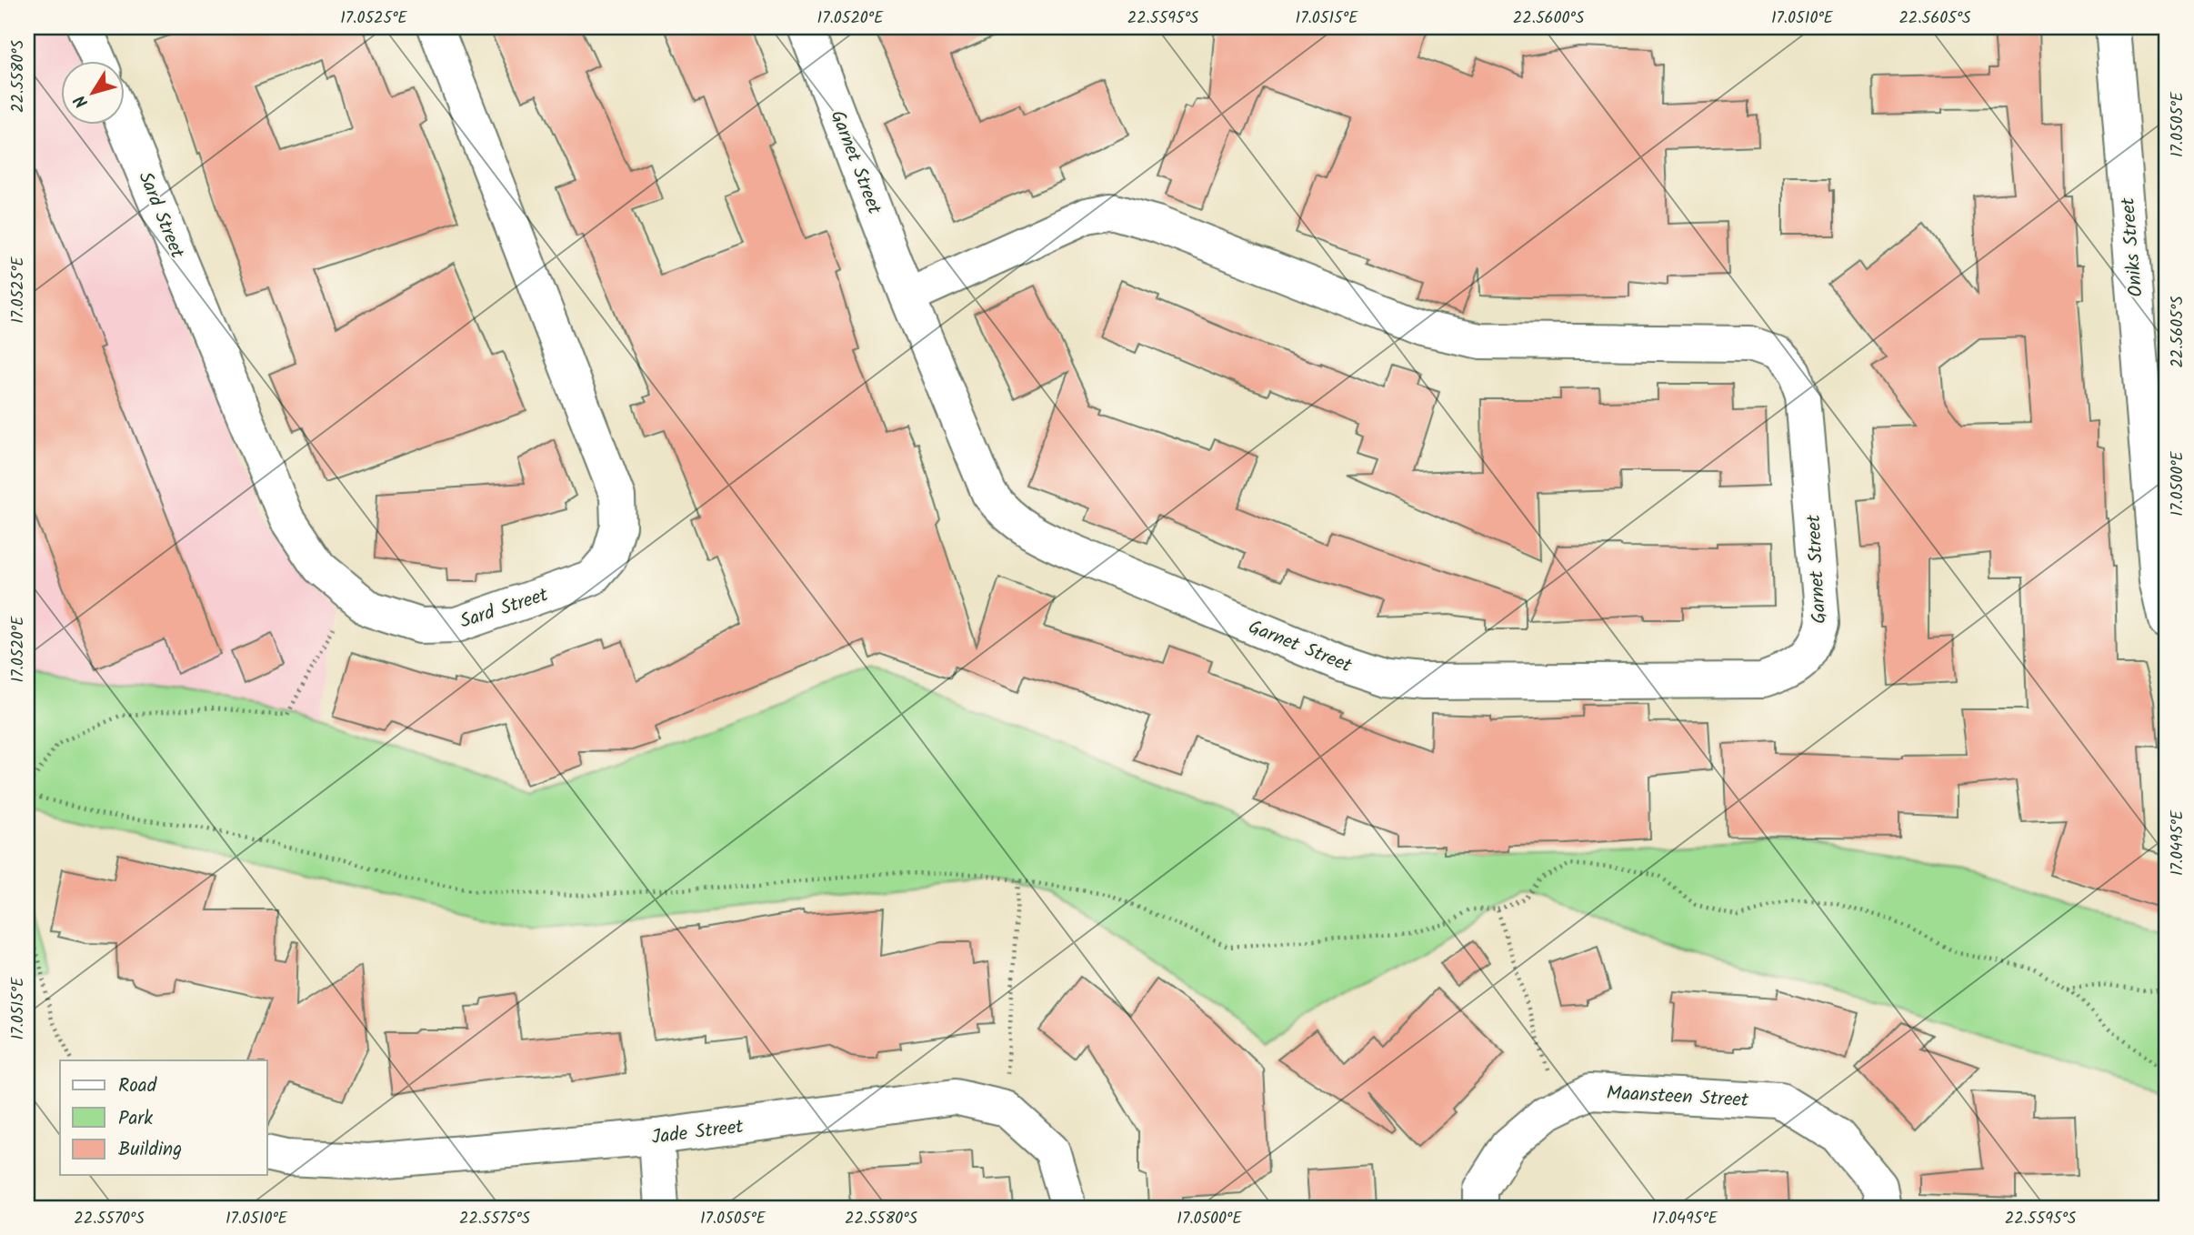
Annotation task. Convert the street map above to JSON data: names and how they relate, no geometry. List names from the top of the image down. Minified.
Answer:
{"streets":{"street":["Garnet Street","Sard Street","Oniks Street","Maansteen Street","Jade Street"]},"legend":["Road","Park","Building"],"north":"bottom left","coordinates":["17.0525°E","17.0520°E","22.5595°S","17.0515°E","22.5600°S","17.0510°E","22.5605°S","22.5580°S","17.0505°E","17.0500°E","17.0495°E","22.5570°S","22.5575°S"]}
